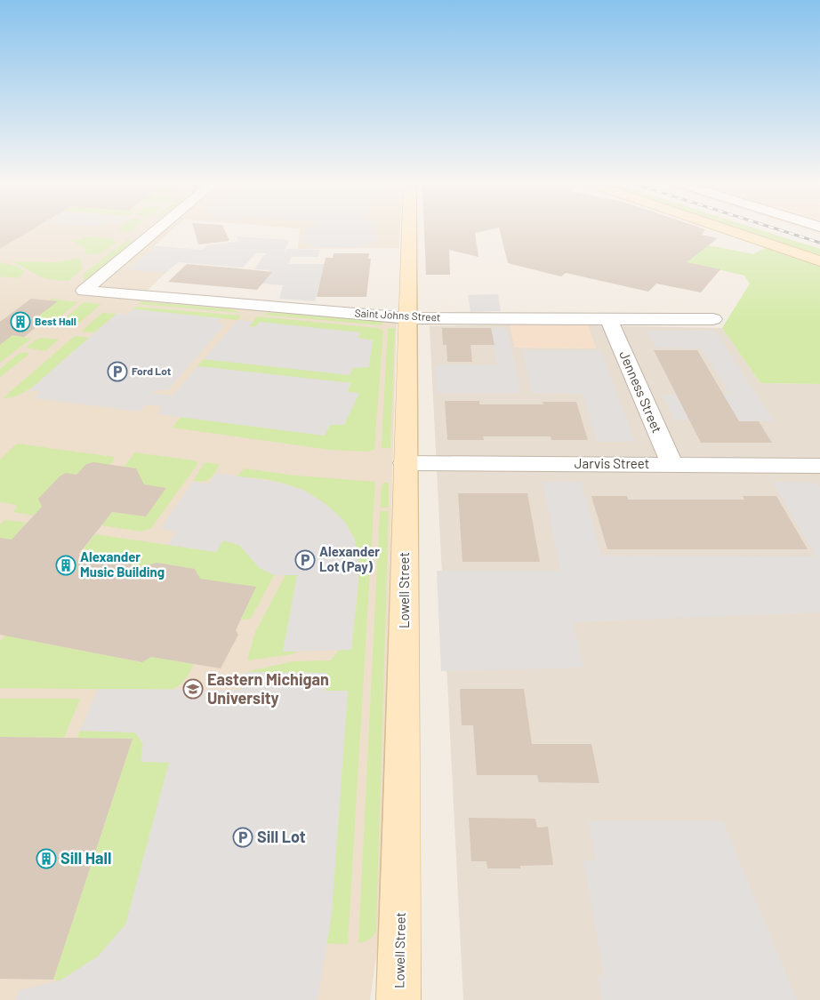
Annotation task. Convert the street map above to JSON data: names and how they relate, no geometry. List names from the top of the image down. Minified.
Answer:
{"streets":{"main road":["Lowell Street"],"street":["Saint Johns Street","Jenness Street","Jarvis Street"]},"crossings":[["Saint Johns Street","Jenness Street"],["Saint Johns Street","Lowell Street"],["Jenness Street","Jarvis Street"],["Jarvis Street","Lowell Street"]],"places":{"building":["Best Hall","Alexander Music Building","Sill Hall"],"parking":["Ford Lot","Alexander Lot (Pay)","Sill Lot"],"school or university":["Eastern Michigan University"]}}
